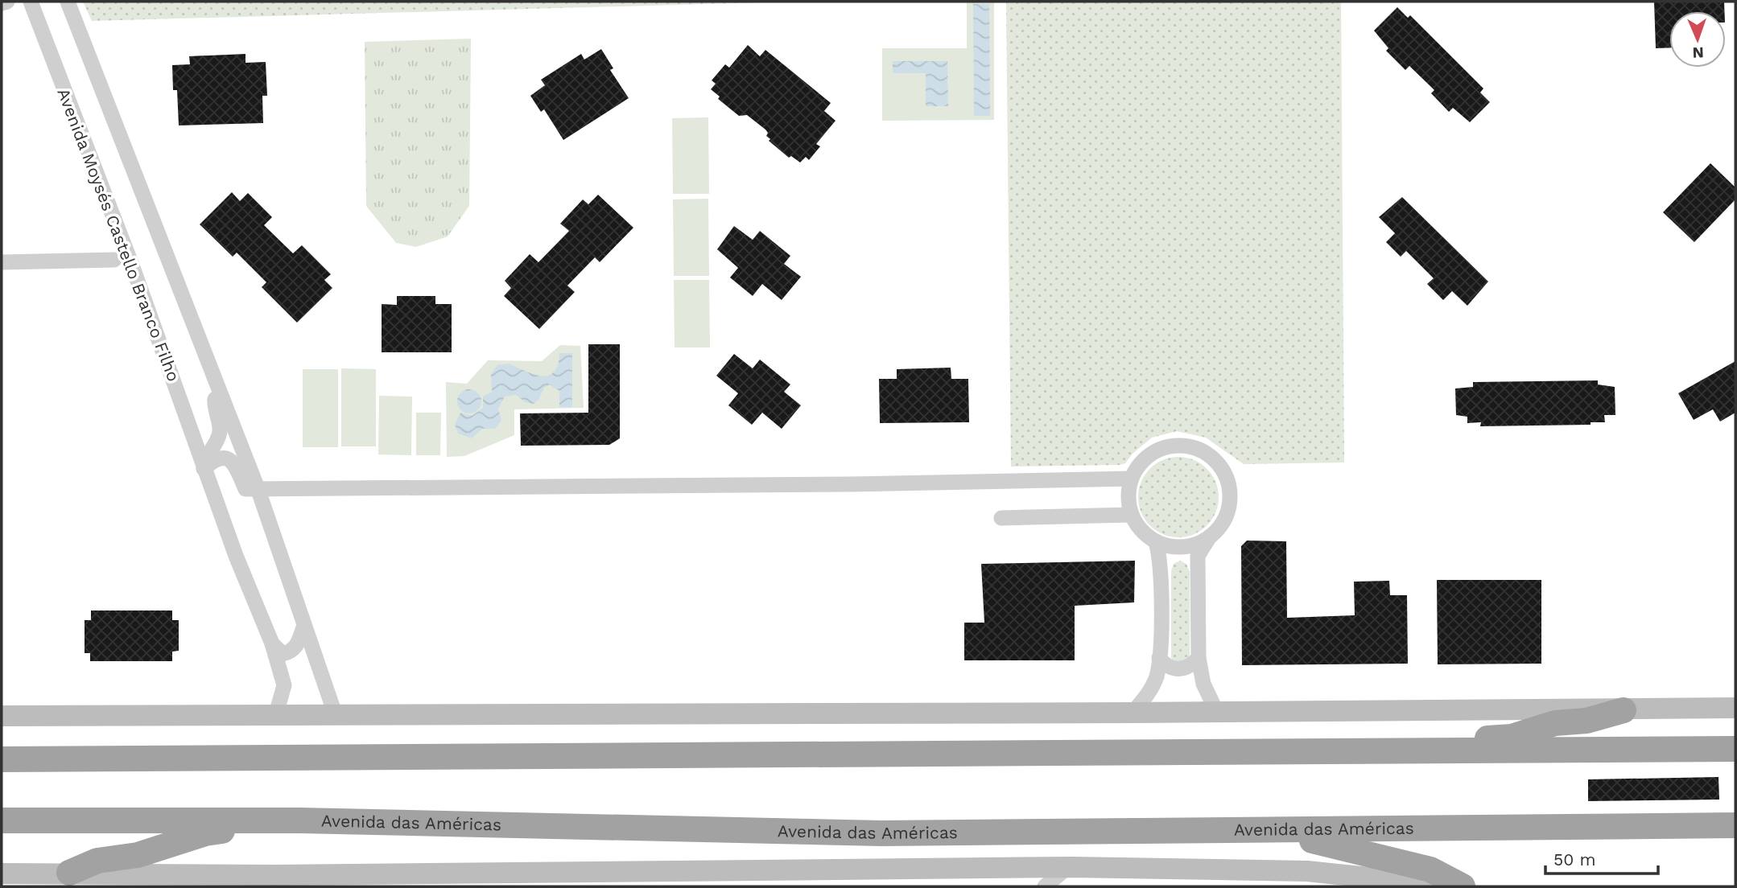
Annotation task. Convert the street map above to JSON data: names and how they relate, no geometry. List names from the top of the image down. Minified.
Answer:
{"streets":{"highway":["Avenida das Américas"],"street":["Avenida Moysés Castello Branco Filho"]},"scale_bar":"50 m","north":"bottom"}
